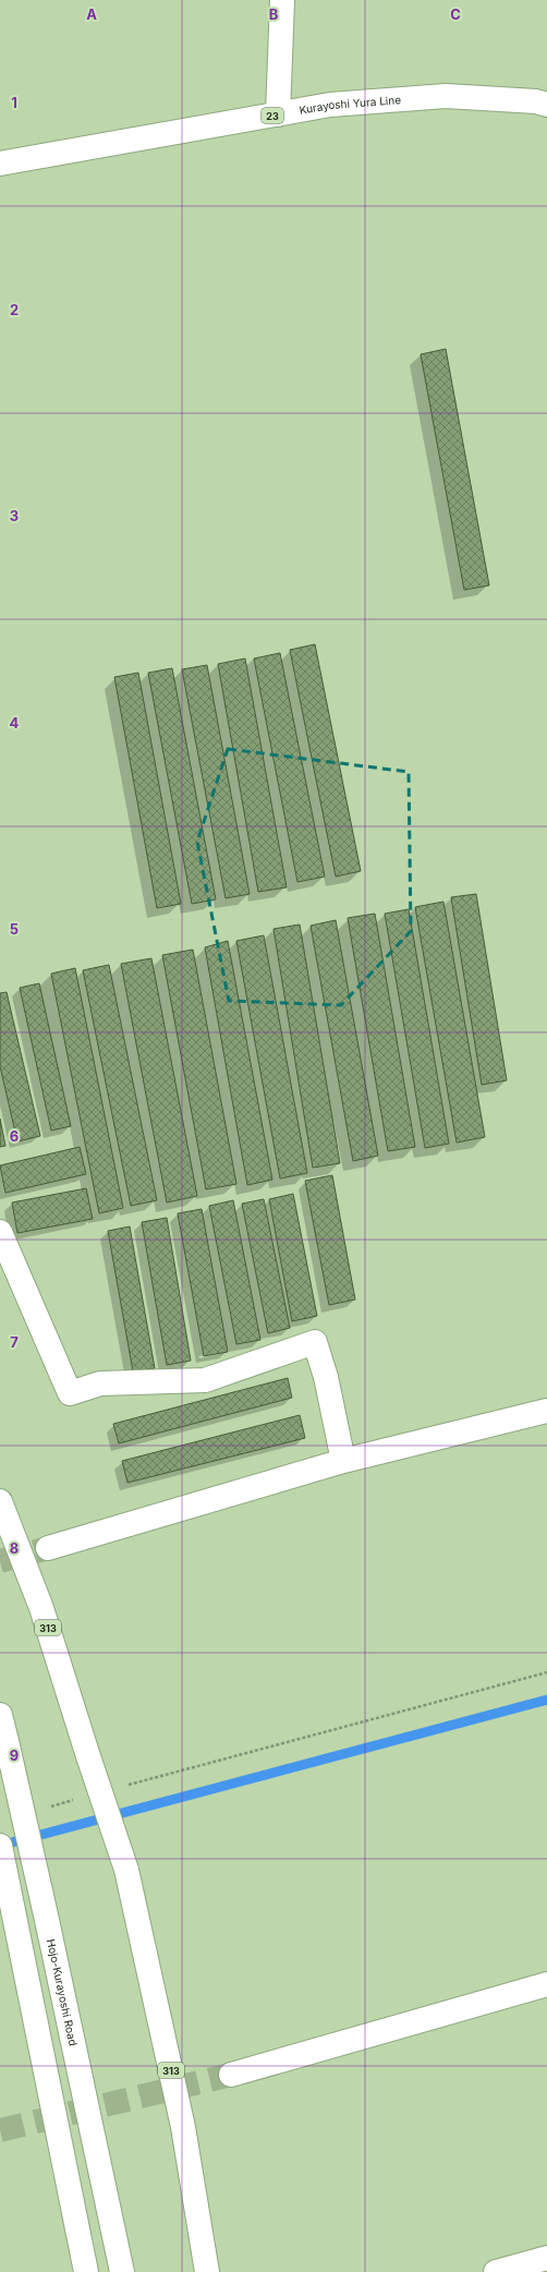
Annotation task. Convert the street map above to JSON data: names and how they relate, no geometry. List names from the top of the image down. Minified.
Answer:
{"streets":{"main road":["Kurayoshi Yura Line","23","313","Hojo-Kurayoshi Road"]},"grid":{"columns":["A","B","C"],"rows":["1","2","3","4","5","6","7","8","9"]}}
